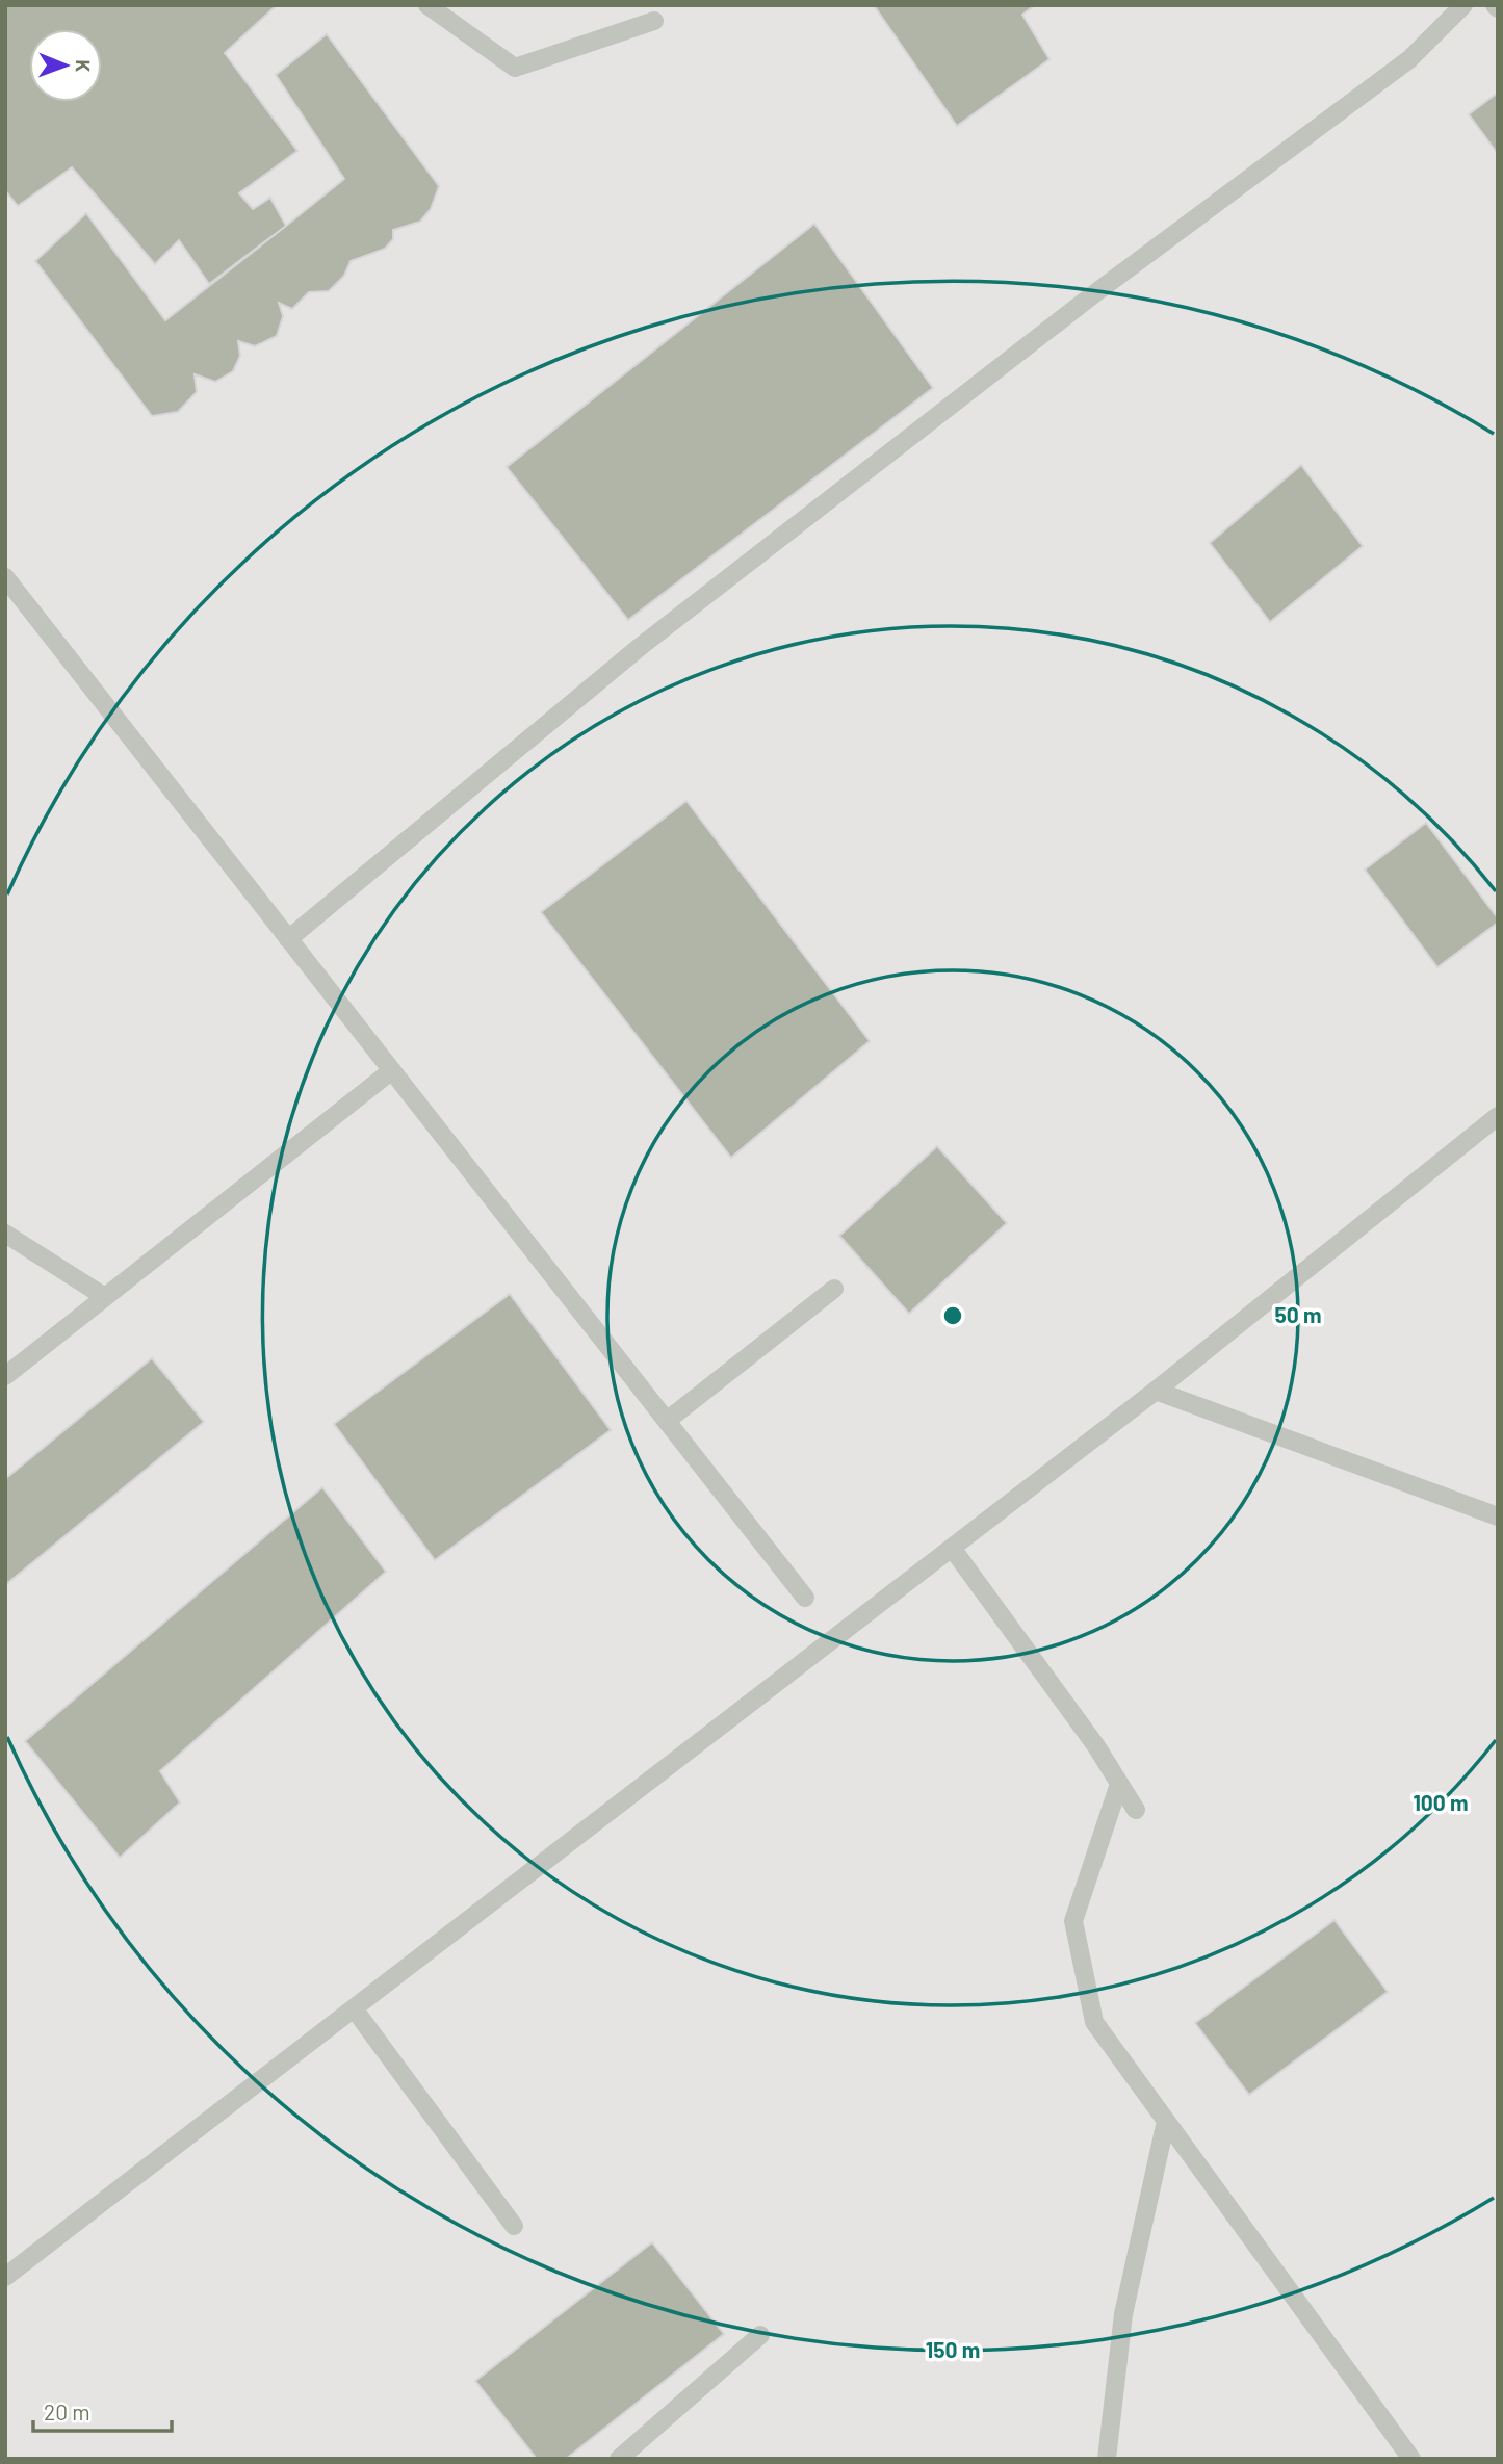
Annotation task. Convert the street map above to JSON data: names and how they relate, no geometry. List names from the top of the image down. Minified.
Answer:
{"scale_bar":"20 m","north":"right","rings":["50 m","100 m","150 m"]}
